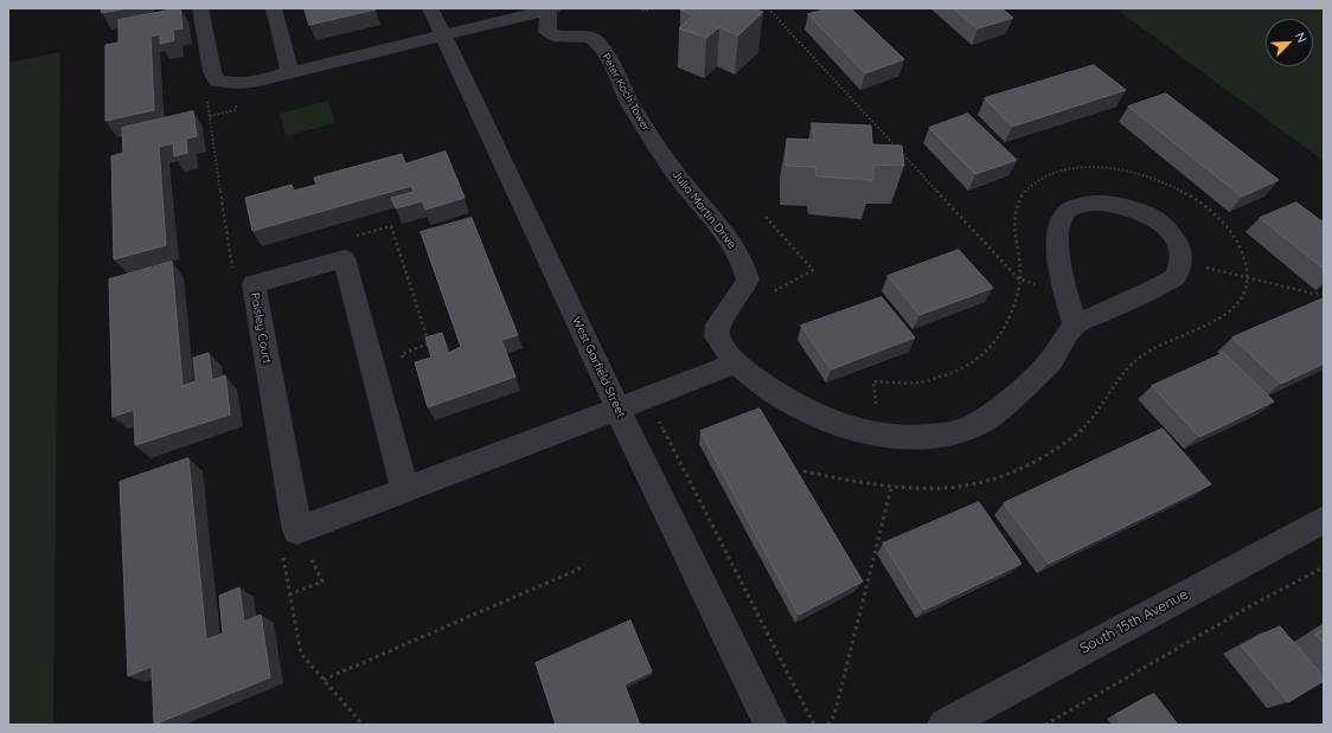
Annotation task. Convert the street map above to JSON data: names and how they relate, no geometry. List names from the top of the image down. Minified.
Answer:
{"streets":{"street":["Peter Koch Tower","Julia Martin Drive","Paisley Court","West Garfield Street","South 15th Avenue"]},"crossings":[["Peter Koch Tower","Julia Martin Drive"]],"north":"top right"}
